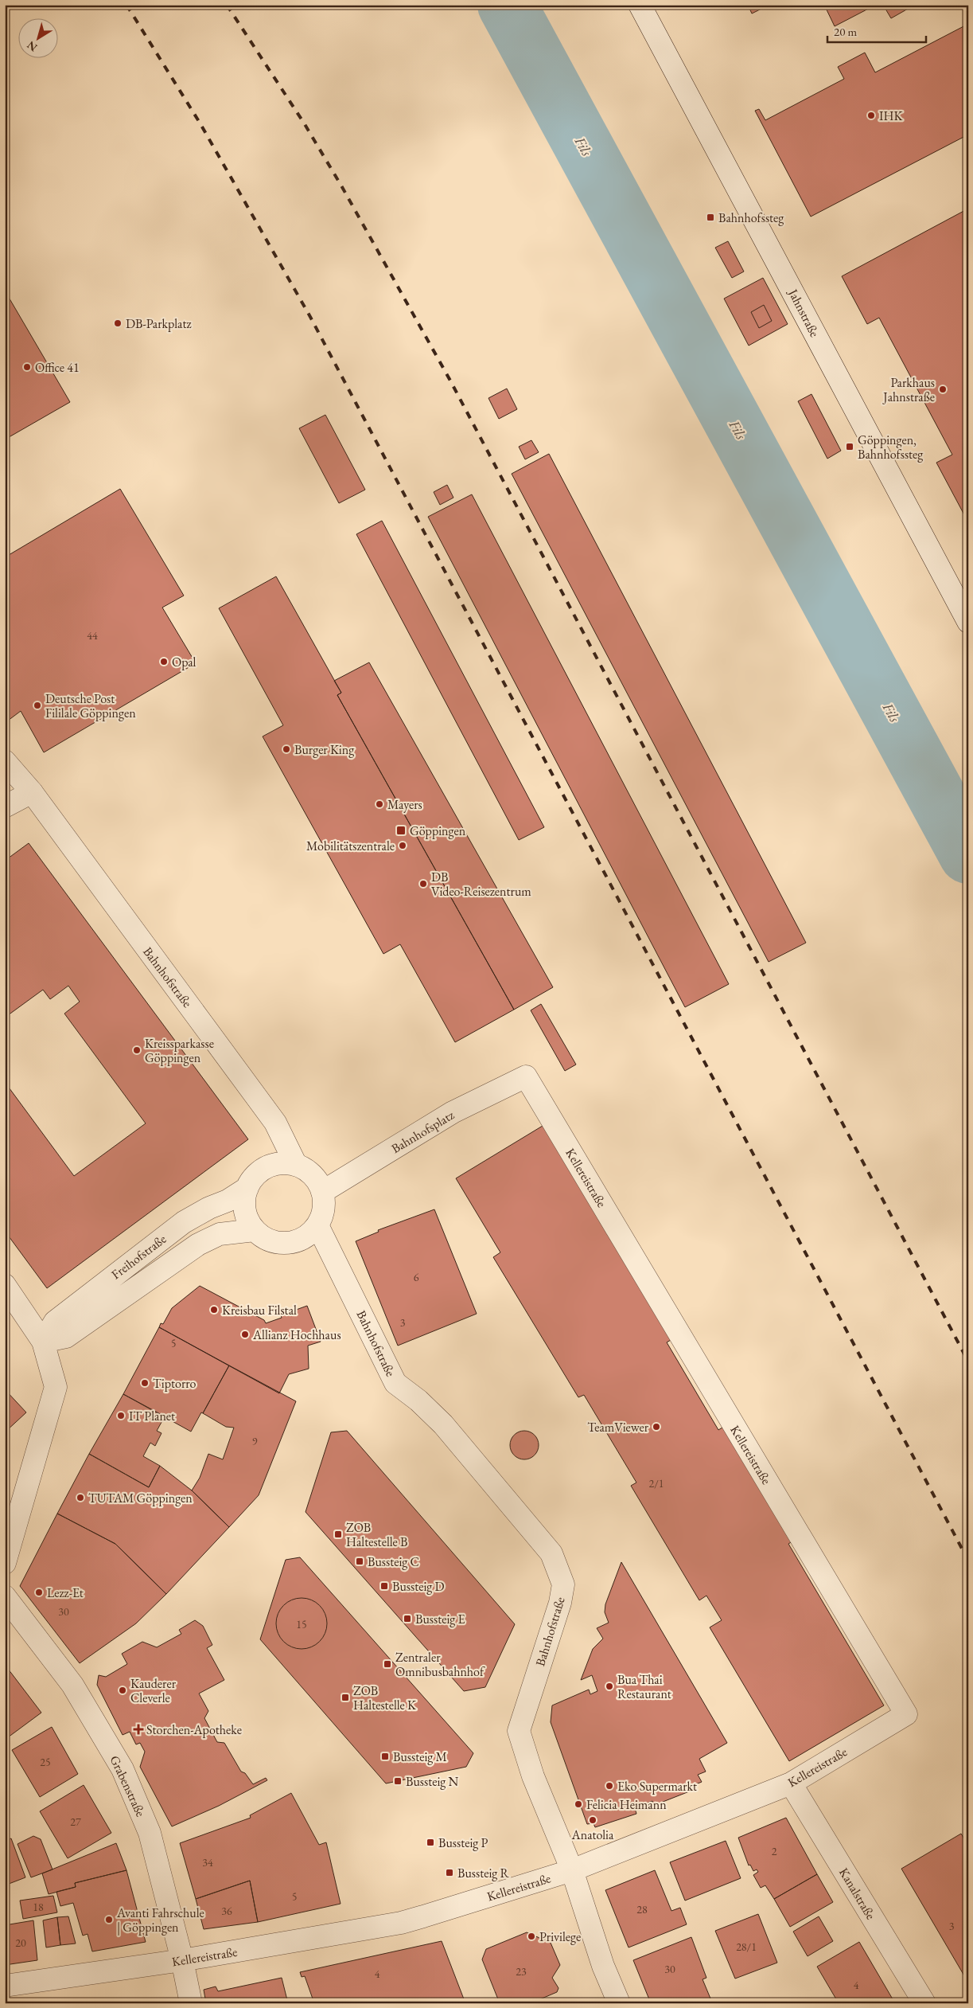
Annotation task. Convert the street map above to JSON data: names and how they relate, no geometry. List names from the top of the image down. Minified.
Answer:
{"streets":{"street":["Jahnstraße","Bahnhofstraße","Bahnhofsplatz","Kellereistraße","Freihofstraße","Grabenstraße","Kanalstraße"]},"crossings":[["Bahnhofstraße","Bahnhofsplatz"],["Bahnhofstraße","Kellereistraße"],["Bahnhofstraße","Freihofstraße"],["Bahnhofsplatz","Kellereistraße"],["Bahnhofsplatz","Freihofstraße"],["Kellereistraße","Grabenstraße"],["Kellereistraße","Kanalstraße"]],"water":["Fils"],"places":{"other":["IHK","DB-Parkplatz","Office 41","Parkhaus Jahnstraße","Opal","Deutsche Post Fililale Göppingen","Burger King","Mayers","Mobilitätszentrale","DB Video-Reisezentrum","Kreissparkasse Göppingen","Kreisbau Filstal","Allianz Hochhaus","Tiptorro","IT Planet","TeamViewer","TUTAM Göppingen","Lezz-Et","Bua Thai Restaurant","Kauderer Cleverle","Eko Supermarkt","Felicia Heimann","Anatolia","Avanti Fahrschule | Göppingen","Privilege"],"transit":["Bahnhofssteg","Göppingen, Bahnhofssteg","Göppingen","ZOB Haltestelle B","Bussteig C","Bussteig D","Bussteig E","Zentraler Omnibusbahnhof","ZOB Haltestelle K","Bussteig M","Bussteig N","Bussteig P","Bussteig R"],"health":["Storchen-Apotheke"]},"house_numbers":["44","6","3","5","9","2/1","30","15","25","27","2","34","5","18","28","36","3","20","28/1","30","23","4","4"],"scale_bar":"20 m","north":"bottom left"}
